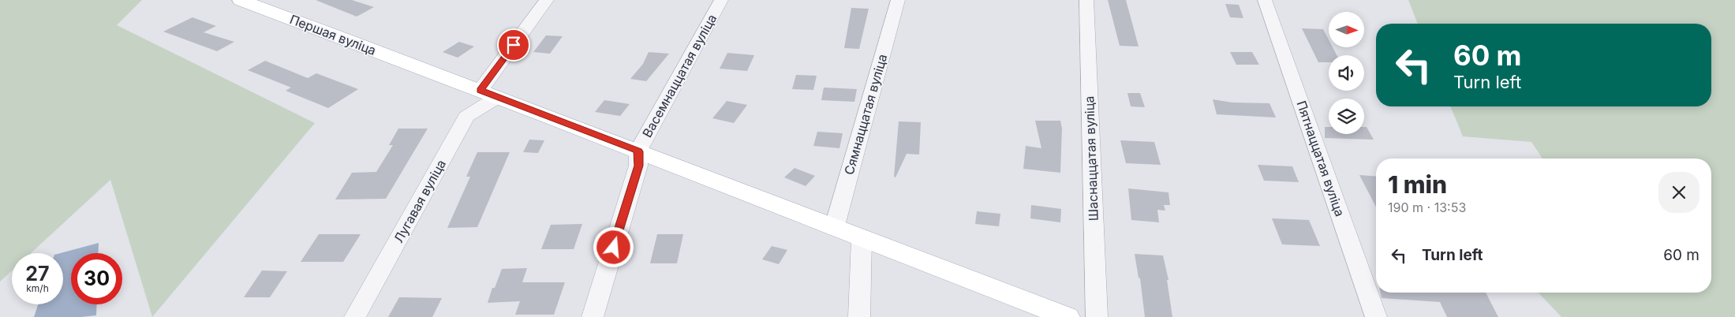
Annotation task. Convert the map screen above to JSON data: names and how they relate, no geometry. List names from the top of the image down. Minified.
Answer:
{"streets":{"main road":["Першая вуліца"],"street":["Васемнаццатая вуліца","Сямнаццатая вуліца","Шаснаццатая вуліца","Пятнаццатая вуліца","Лугавая вуліца"]},"crossings":[["Першая вуліца","Васемнаццатая вуліца"],["Першая вуліца","Сямнаццатая вуліца"],["Першая вуліца","Лугавая вуліца"]],"north":"right","page":{"turn":["60 m","Turn left"],"heading":["1 min","190 m · 13:53"],"list":[{"name":"Turn left","value":"60 m"}],"speed":"27 km/h","limit":"30"}}
